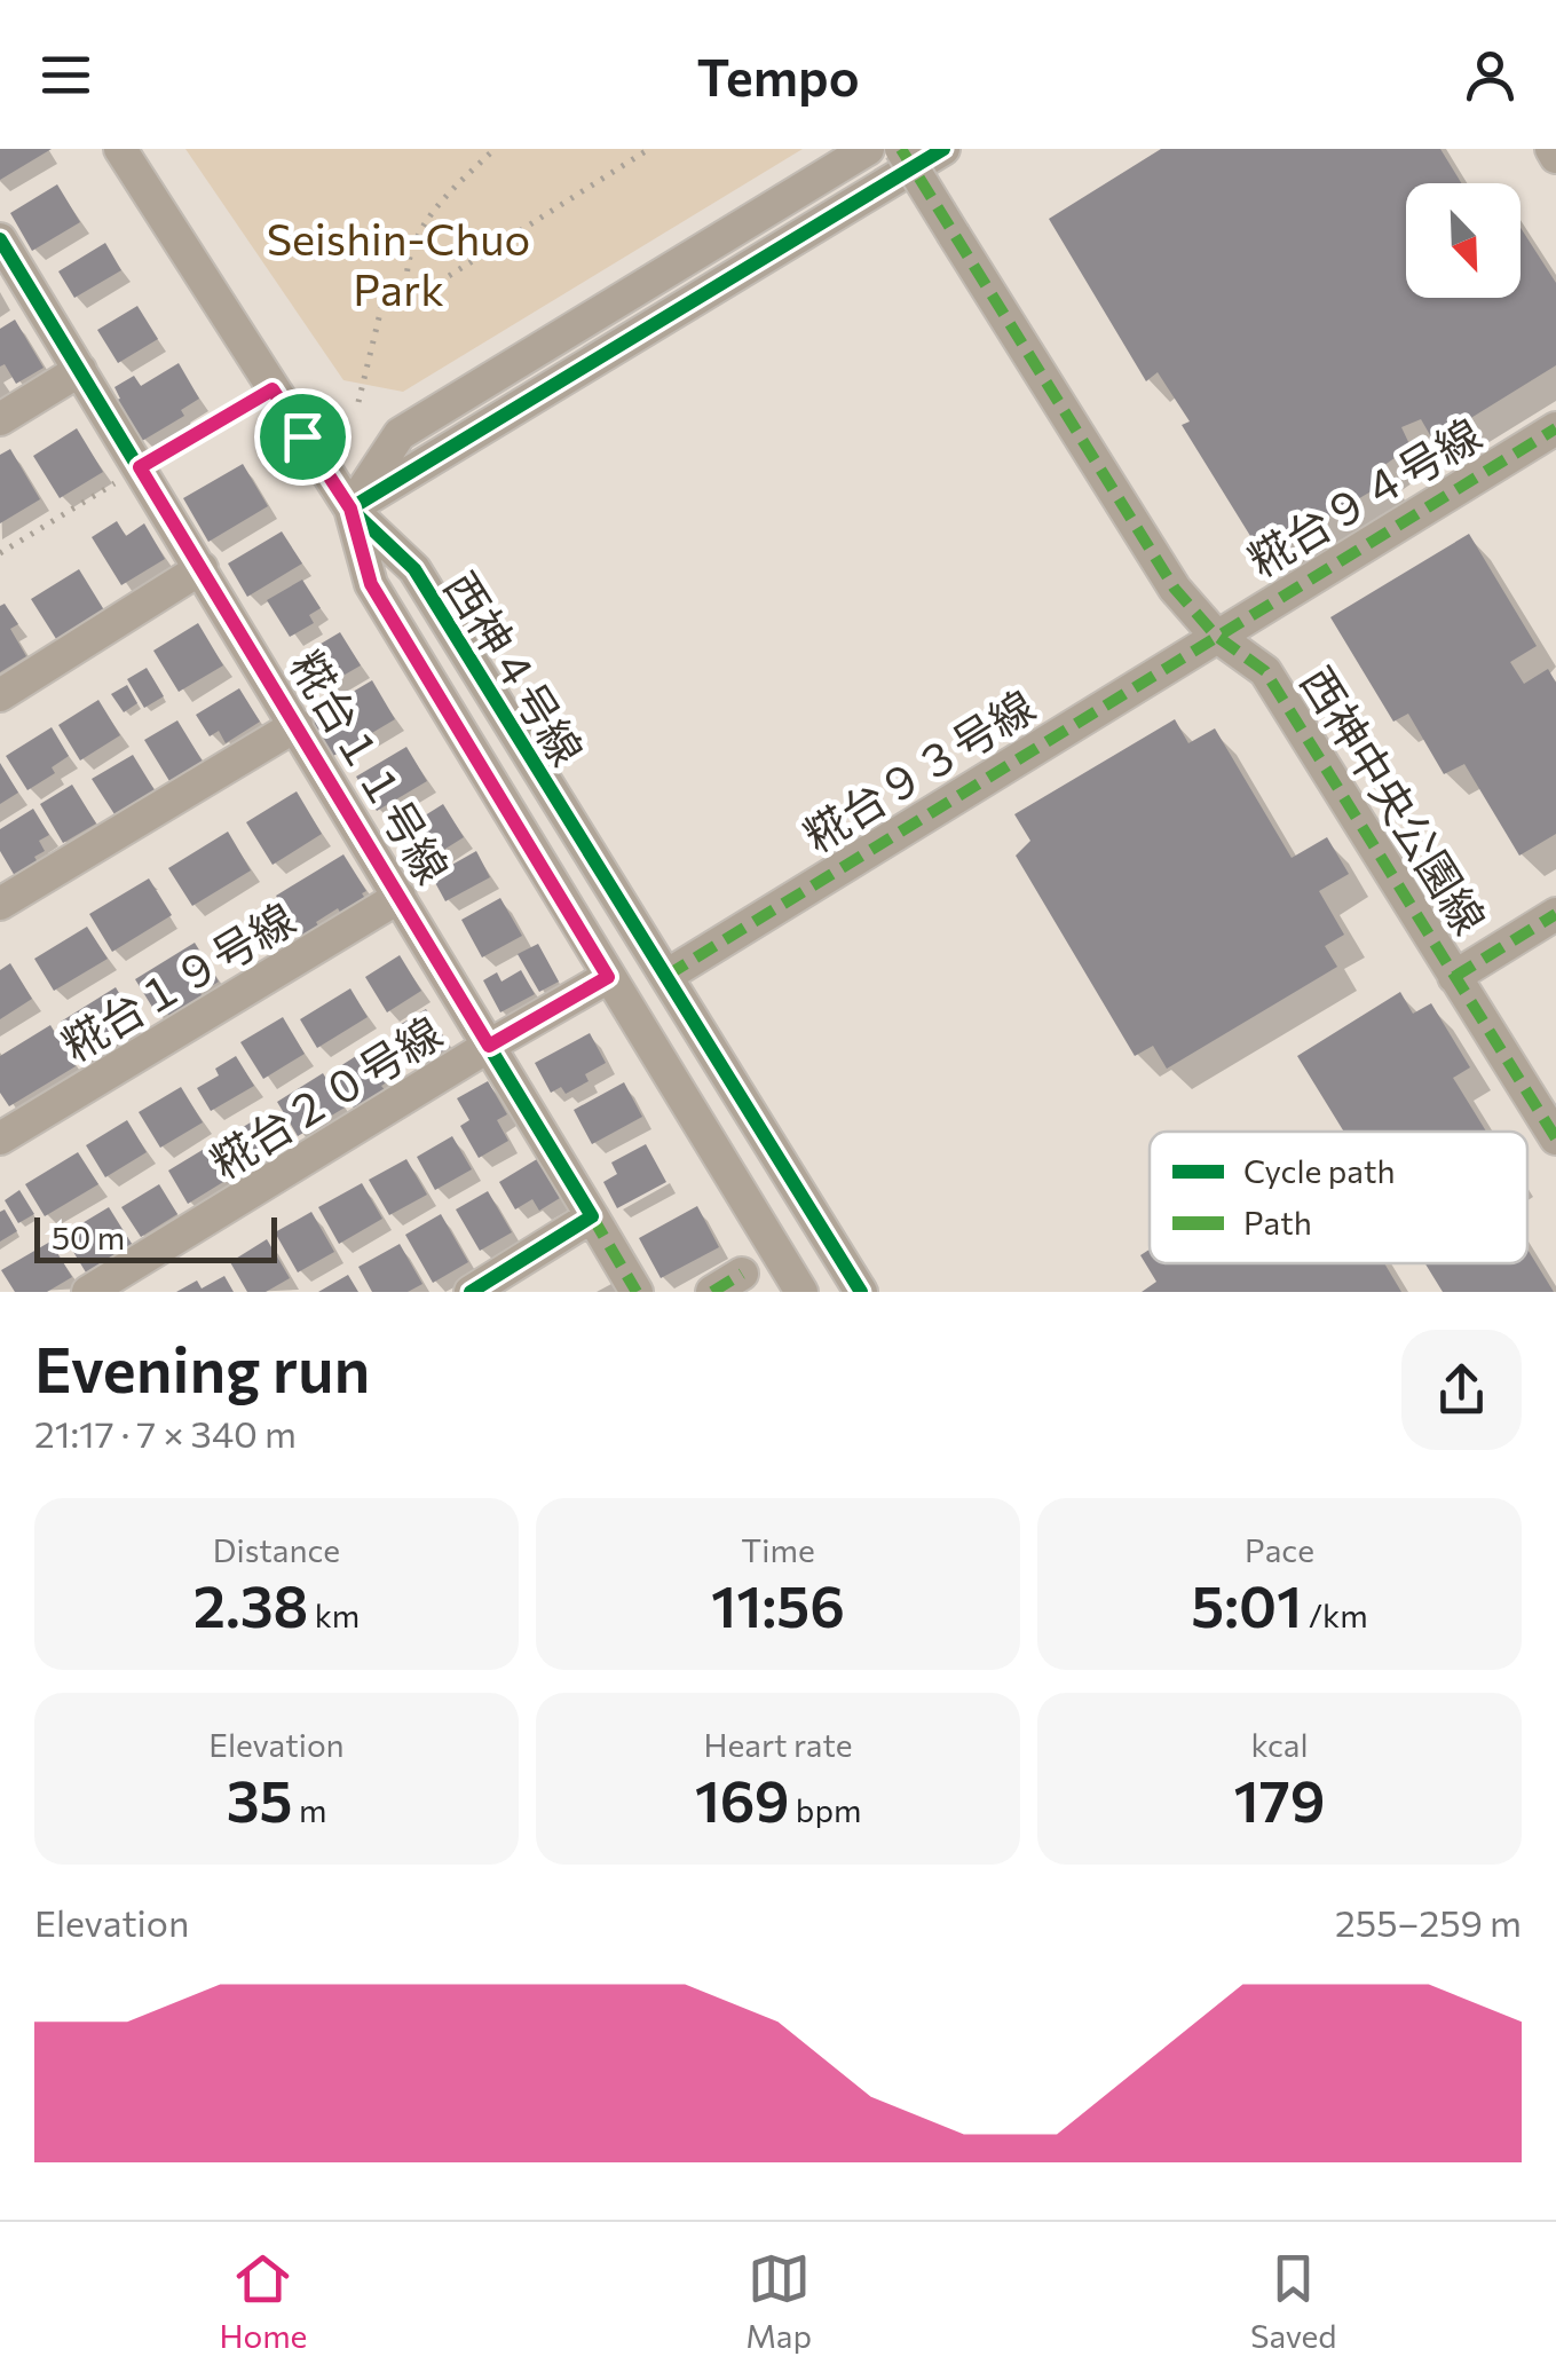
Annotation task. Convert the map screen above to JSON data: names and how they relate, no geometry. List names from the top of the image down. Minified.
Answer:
{"streets":{"street":["糀台９４号線","西神４号線","糀台１１号線","糀台９３号線","西神中央公園線","糀台１９号線","糀台２０号線"]},"crossings":[["糀台９４号線","糀台９３号線"],["糀台９４号線","西神中央公園線"],["西神４号線","糀台９３号線"],["西神４号線","糀台２０号線"],["糀台１１号線","糀台１９号線"],["糀台１１号線","糀台２０号線"],["糀台９３号線","西神中央公園線"]],"parks":["Seishin-Chuo Park"],"legend":["Cycle path","Path"],"scale_bar":"50 m","north":"bottom right","page":{"header":"Tempo","scale":"50 m","heading":["Evening run","21:17 · 7 × 340 m"],"stats":[["Distance","2.38 km"],["Time","11:56"],["Pace","5:01 /km"],["Elevation","35 m"],["Heart rate","169 bpm"],["kcal","179"]],"chart":["Elevation","255–259 m"],"tabs":["Home","Map","Saved"]}}
